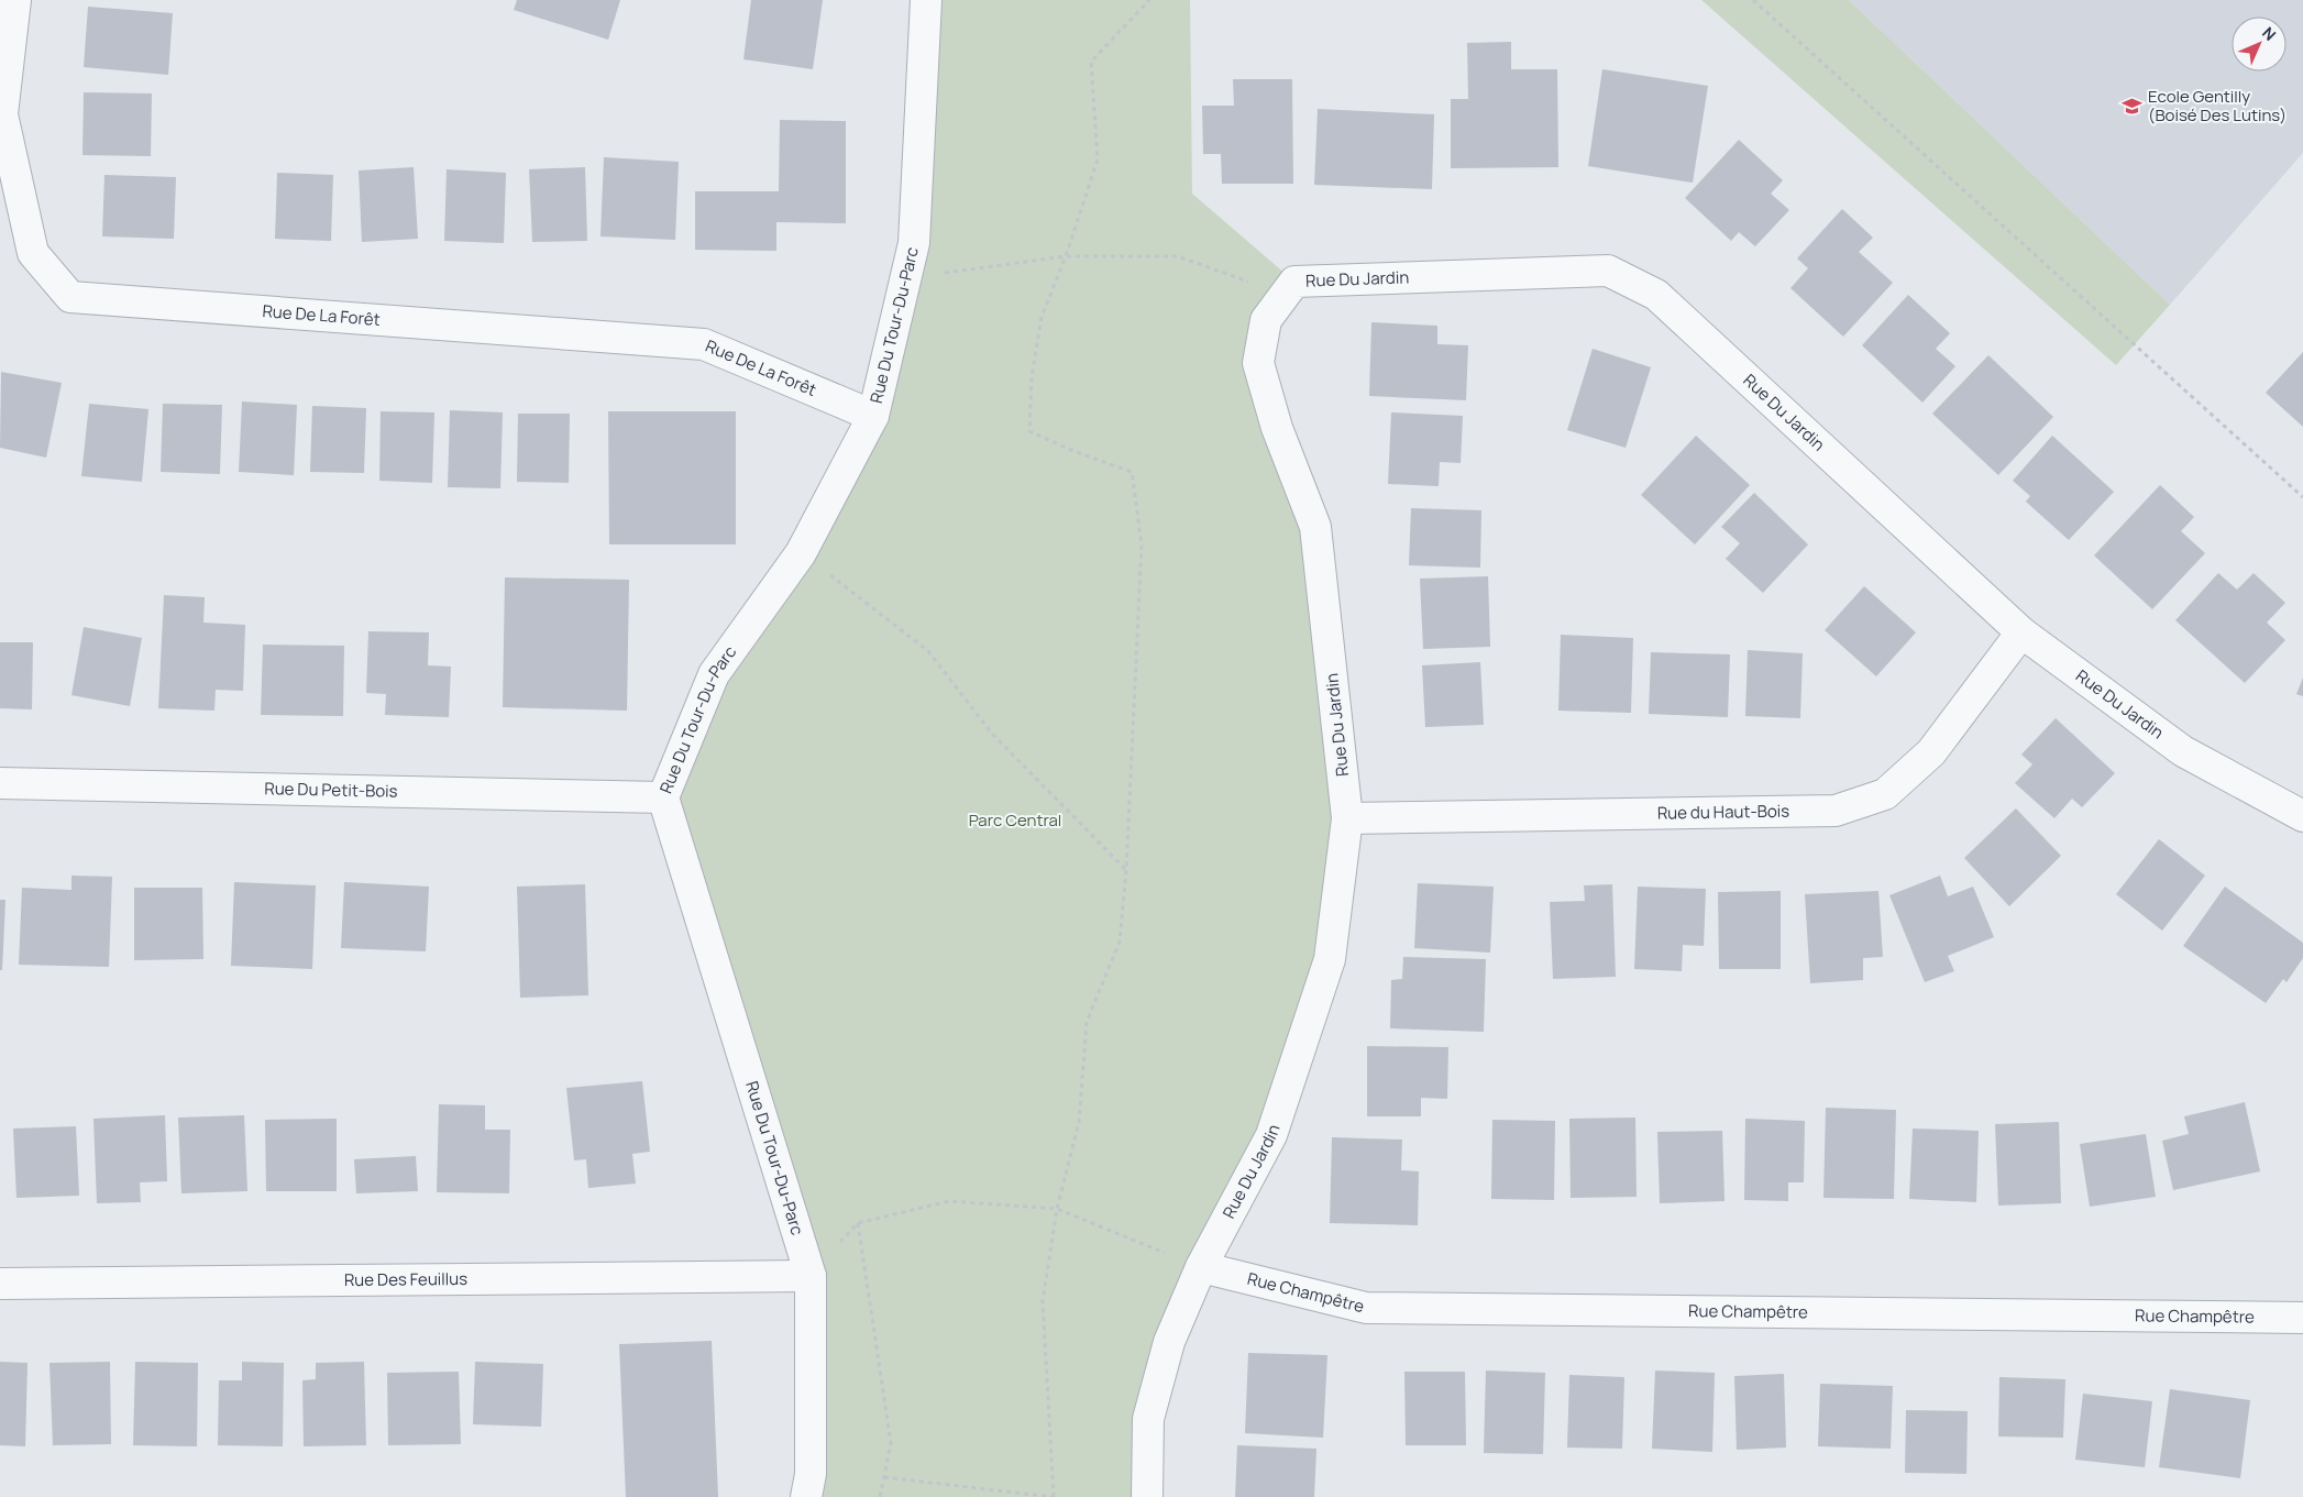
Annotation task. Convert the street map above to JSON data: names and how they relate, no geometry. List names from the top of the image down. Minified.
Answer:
{"streets":{"street":["Rue Du Jardin","Rue De La Forêt","Rue Du Tour-Du-Parc","Rue Du Petit-Bois","Rue du Haut-Bois","Rue Des Feuillus","Rue Champêtre"]},"crossings":[["Rue Du Jardin","Rue du Haut-Bois"],["Rue Du Jardin","Rue Champêtre"],["Rue De La Forêt","Rue Du Tour-Du-Parc"],["Rue Du Tour-Du-Parc","Rue Du Petit-Bois"],["Rue Du Tour-Du-Parc","Rue Des Feuillus"]],"parks":["Parc Central"],"places":{"school or university":["Ecole Gentilly (Boisé Des Lutins)"]},"north":"top right"}
